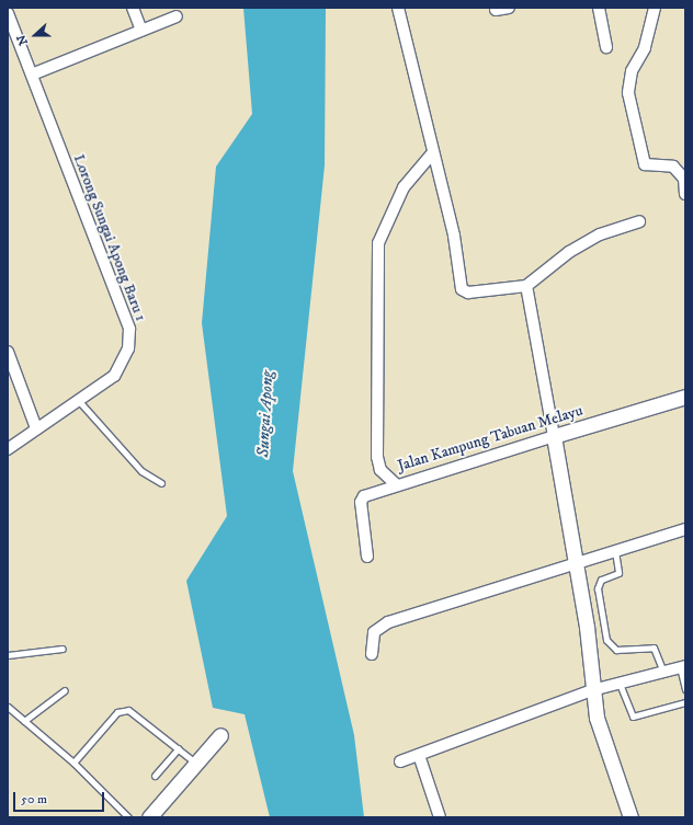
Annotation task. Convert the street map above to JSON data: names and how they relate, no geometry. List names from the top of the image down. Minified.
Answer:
{"streets":{"street":["Lorong Sungai Apong Baru 1","Jalan Kampung Tabuan Melayu"]},"water":["Sungai Apong"],"scale_bar":"50 m","north":"left"}
